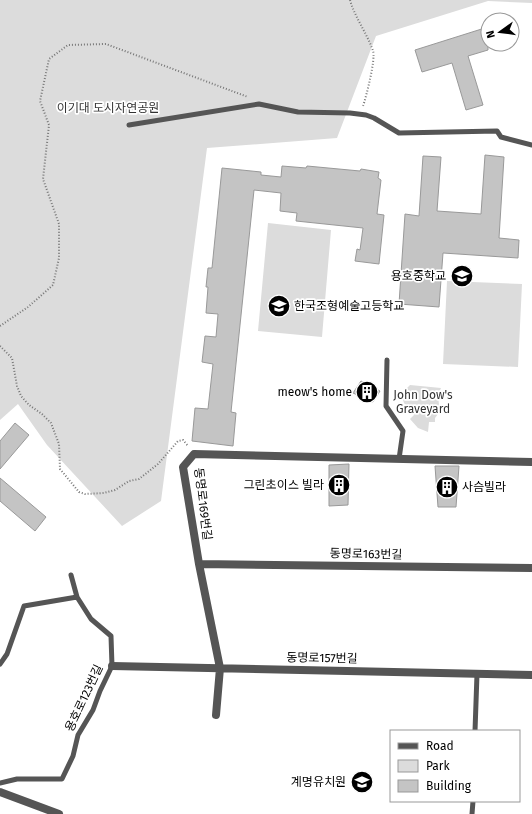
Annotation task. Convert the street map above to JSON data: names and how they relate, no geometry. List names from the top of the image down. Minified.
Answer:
{"streets":{"street":["동명로169번길","동명로163번길","동명로157번길"],"lane":["용호로123번길"]},"crossings":[["동명로169번길","동명로163번길"],["동명로169번길","동명로157번길"],["동명로157번길","용호로123번길"]],"parks":["이기대 도시자연공원","John Dow's Graveyard"],"places":{"school or university":["용호중학교","한국조형예술고등학교","계명유치원"],"building":["meow's home","그린초이스 빌라","사슴빌라"]},"legend":["Road","Park","Building"],"north":"left"}
